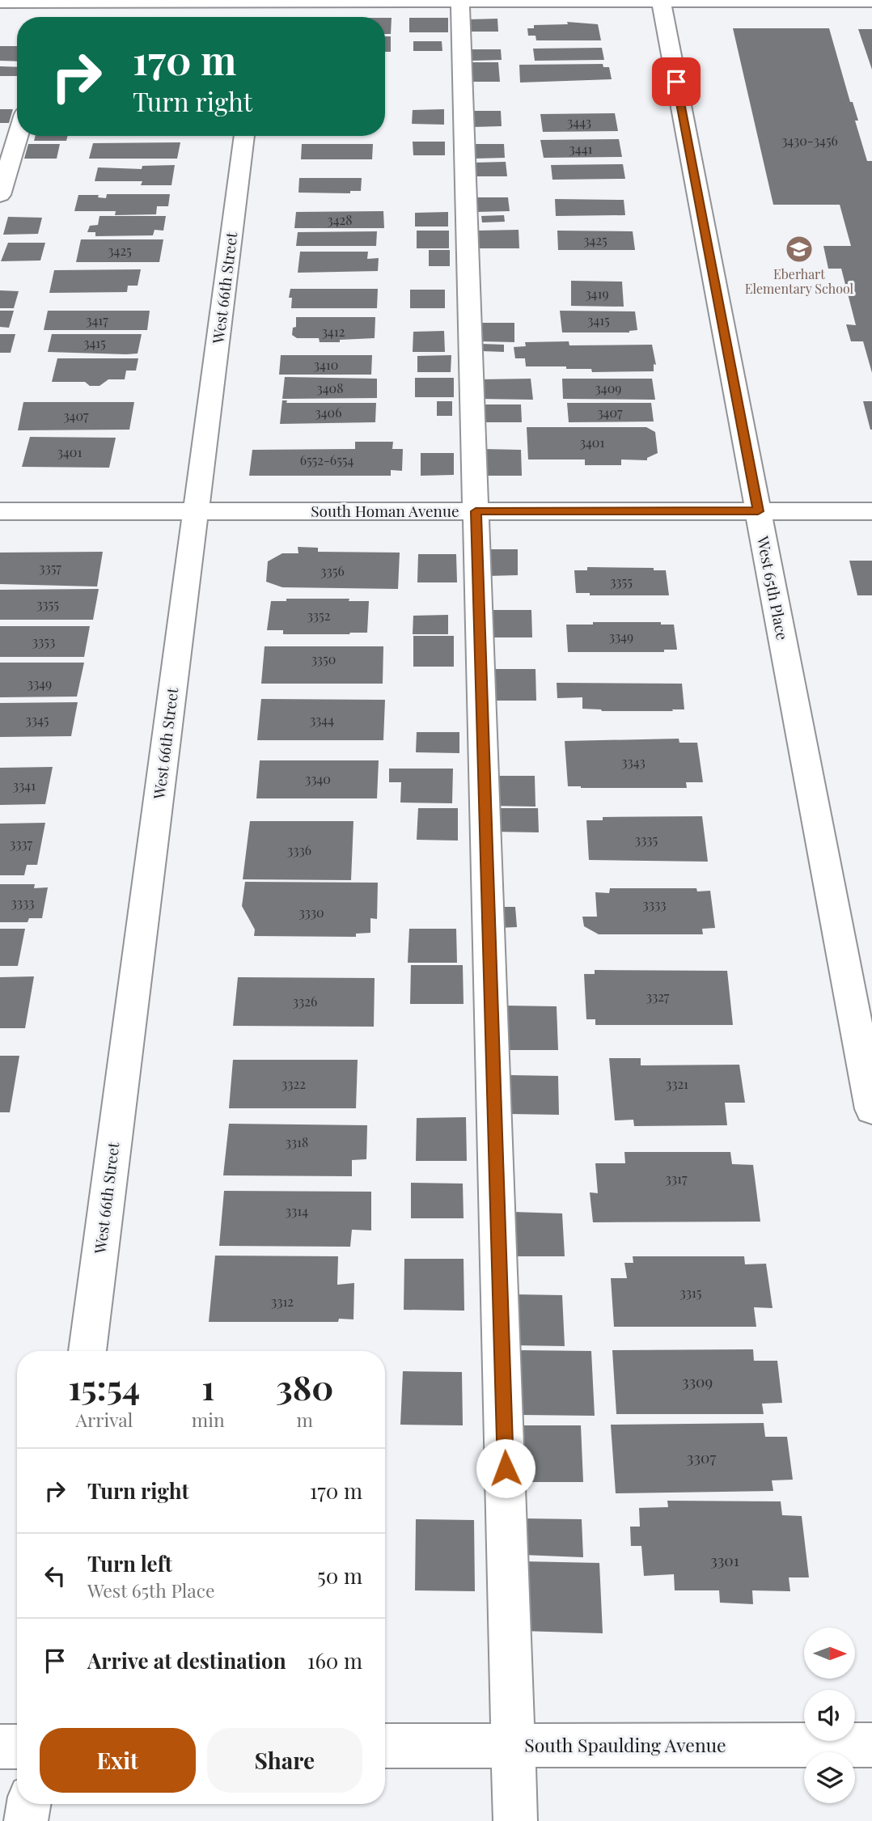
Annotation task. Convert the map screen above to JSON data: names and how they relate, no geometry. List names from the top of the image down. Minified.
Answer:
{"streets":{"street":["West 66th Street","South Homan Avenue","West 65th Place","South Spaulding Avenue"]},"crossings":[["West 66th Street","South Homan Avenue"],["South Homan Avenue","West 65th Place"]],"places":{"school or university":["Eberhart Elementary School"]},"house_numbers":["3443","3430-3456","3441","3428","3425","3425","3419","3417","3415","3412","3415","3410","3408","3409","3406","3407","3407","3401","3401","6552-6554","3357","3356","3355","3355","3352","3349","3353","3350","3349","3345","3344","3343","3340","3341","3335","3337","3336","3333","3333","3330","3327","3326","3322","3321","3318","3317","3314","3315","3312","3309","3307","3301"],"north":"right","page":{"turn":["170 m","Turn right"],"eta":["15:54","Arrival","1","min","380","m"],"list":[{"name":"Turn right","value":"170 m"},{"name":"Turn left","note":"West 65th Place","value":"50 m"},{"name":"Arrive at destination","value":"160 m"}],"buttons":["Exit","Share"]}}
